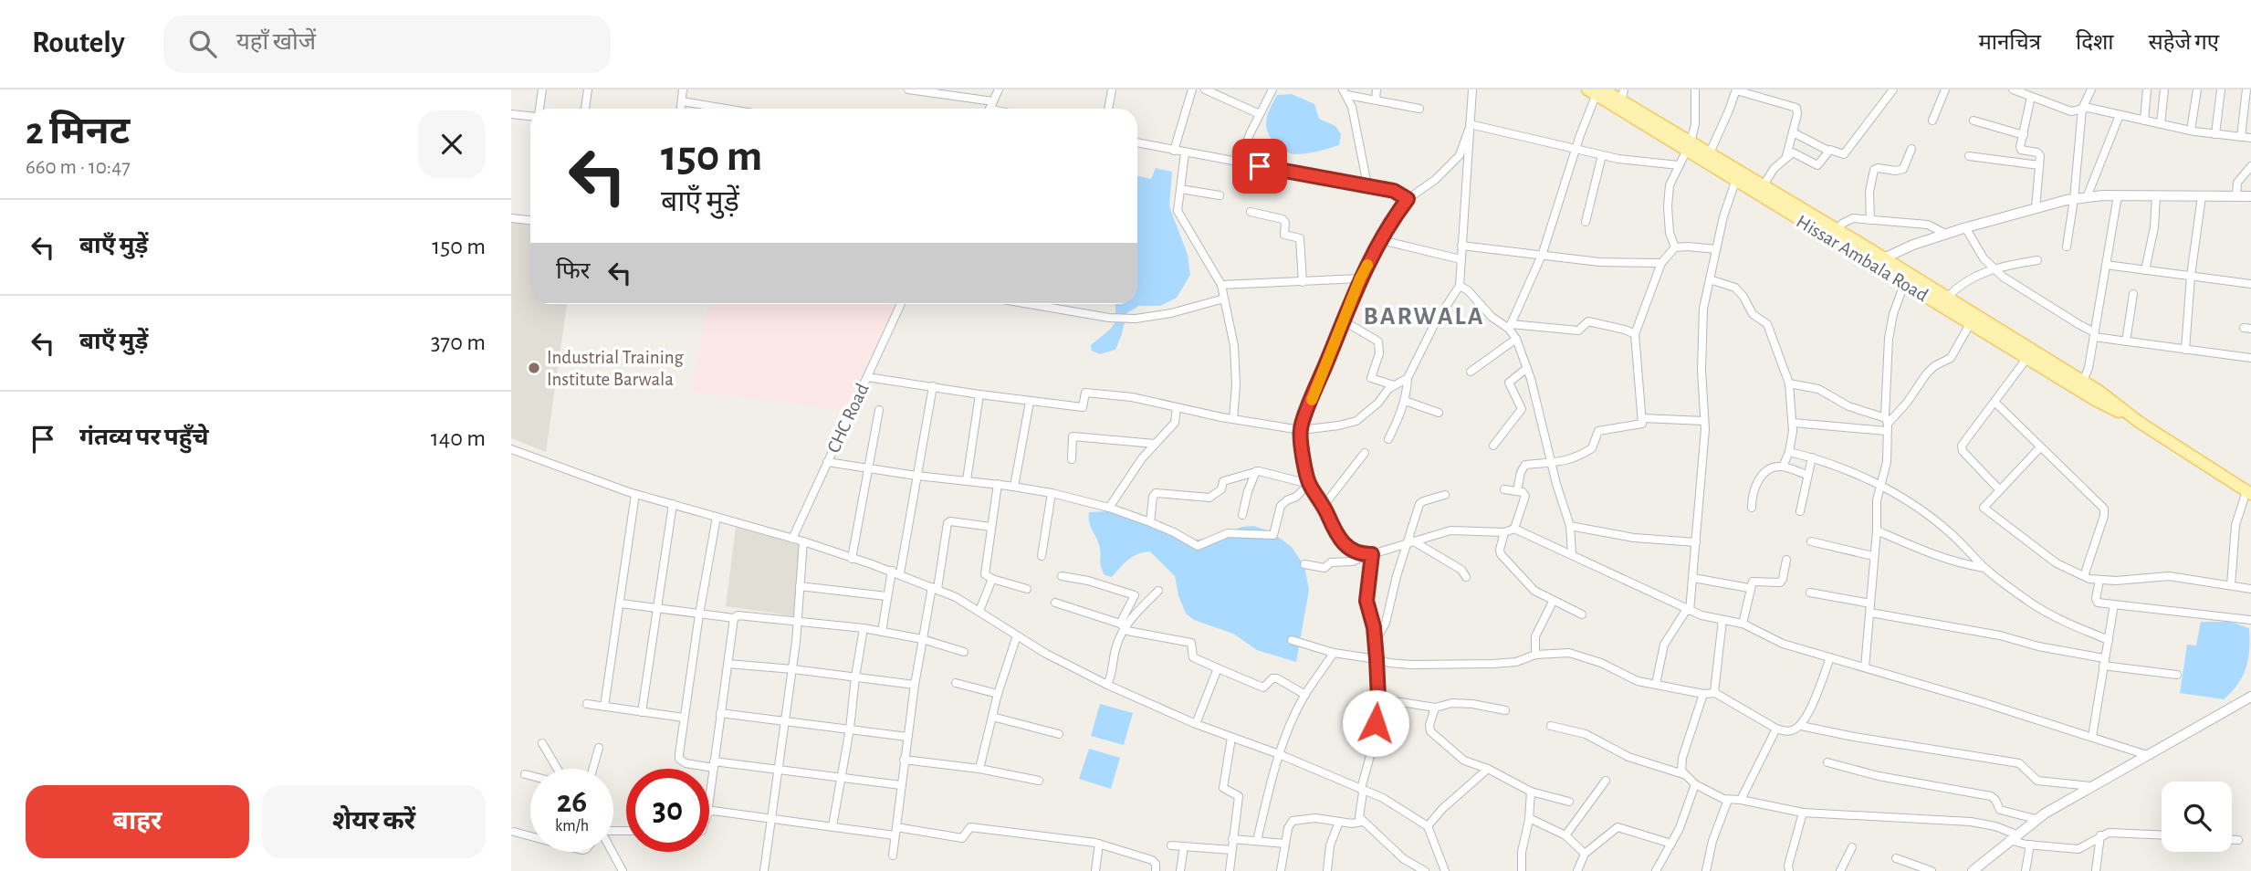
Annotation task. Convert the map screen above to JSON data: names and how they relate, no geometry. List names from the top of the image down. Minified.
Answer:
{"streets":{"main road":["Hissar Ambala Road"],"street":["CHC Road"]},"districts":["BARWALA"],"places":["Industrial Training Institute Barwala"],"page":{"header":"Routely","search":"यहाँ खोजें","nav":["मानचित्र","दिशा","सहेजे गए"],"heading":["2 मिनट","660 m · 10:47"],"turn":["150 m","बाएँ मुड़ें"],"list":[{"name":"बाएँ मुड़ें","value":"150 m"},{"name":"बाएँ मुड़ें","value":"370 m"},{"name":"गंतव्य पर पहुँचे","value":"140 m"}],"then":"फिर","speed":"26 km/h","limit":"30","buttons":["बाहर","शेयर करें"]}}
